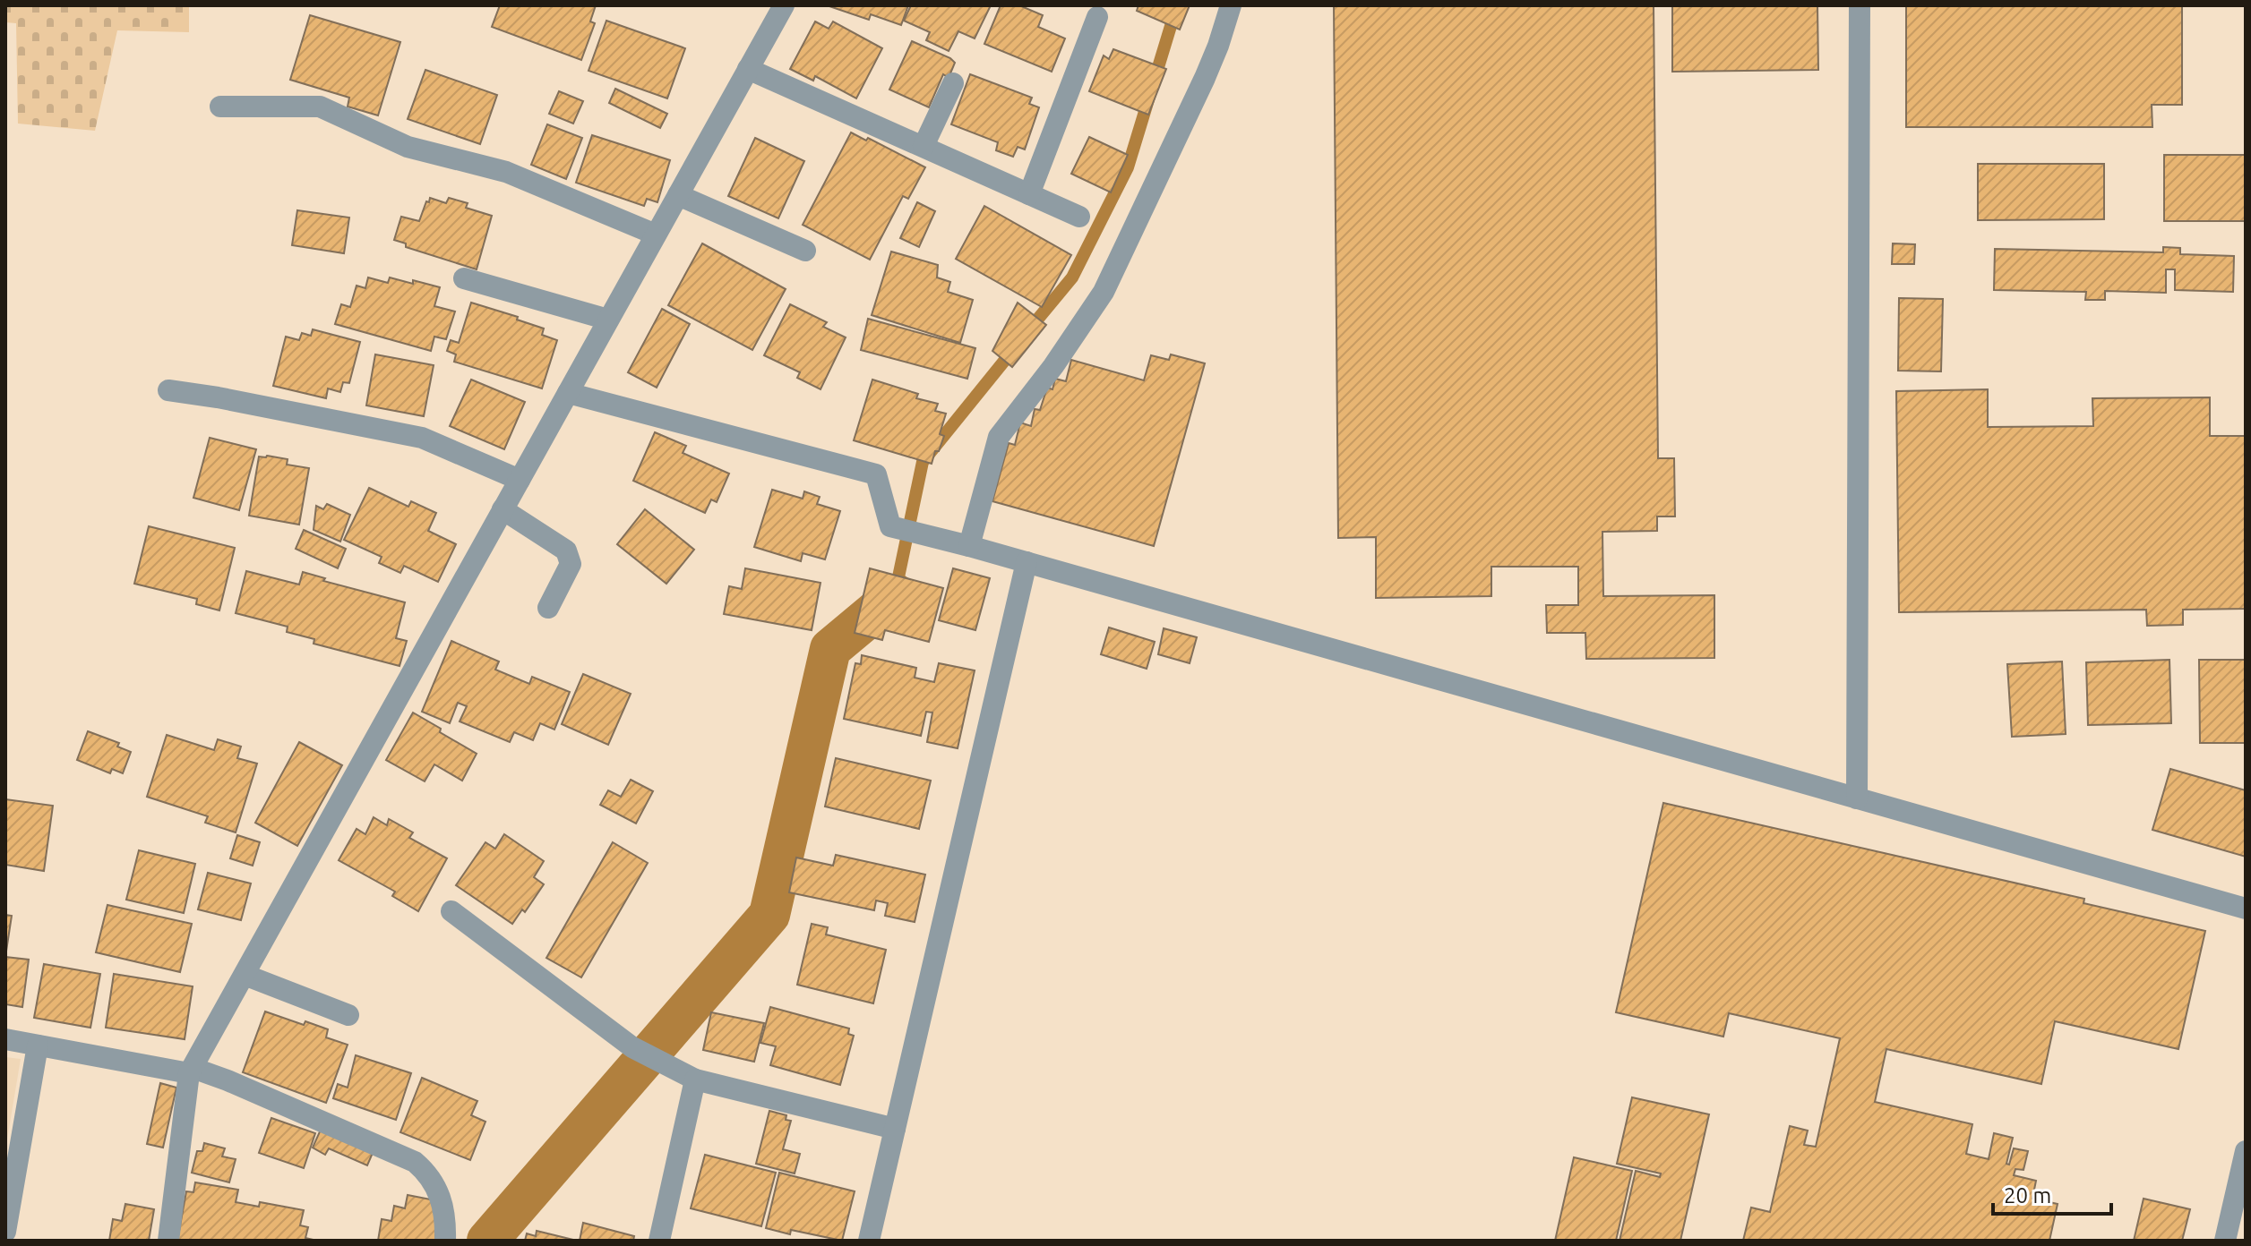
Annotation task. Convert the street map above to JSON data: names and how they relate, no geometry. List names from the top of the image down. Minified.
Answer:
{"scale_bar":"20 m"}
